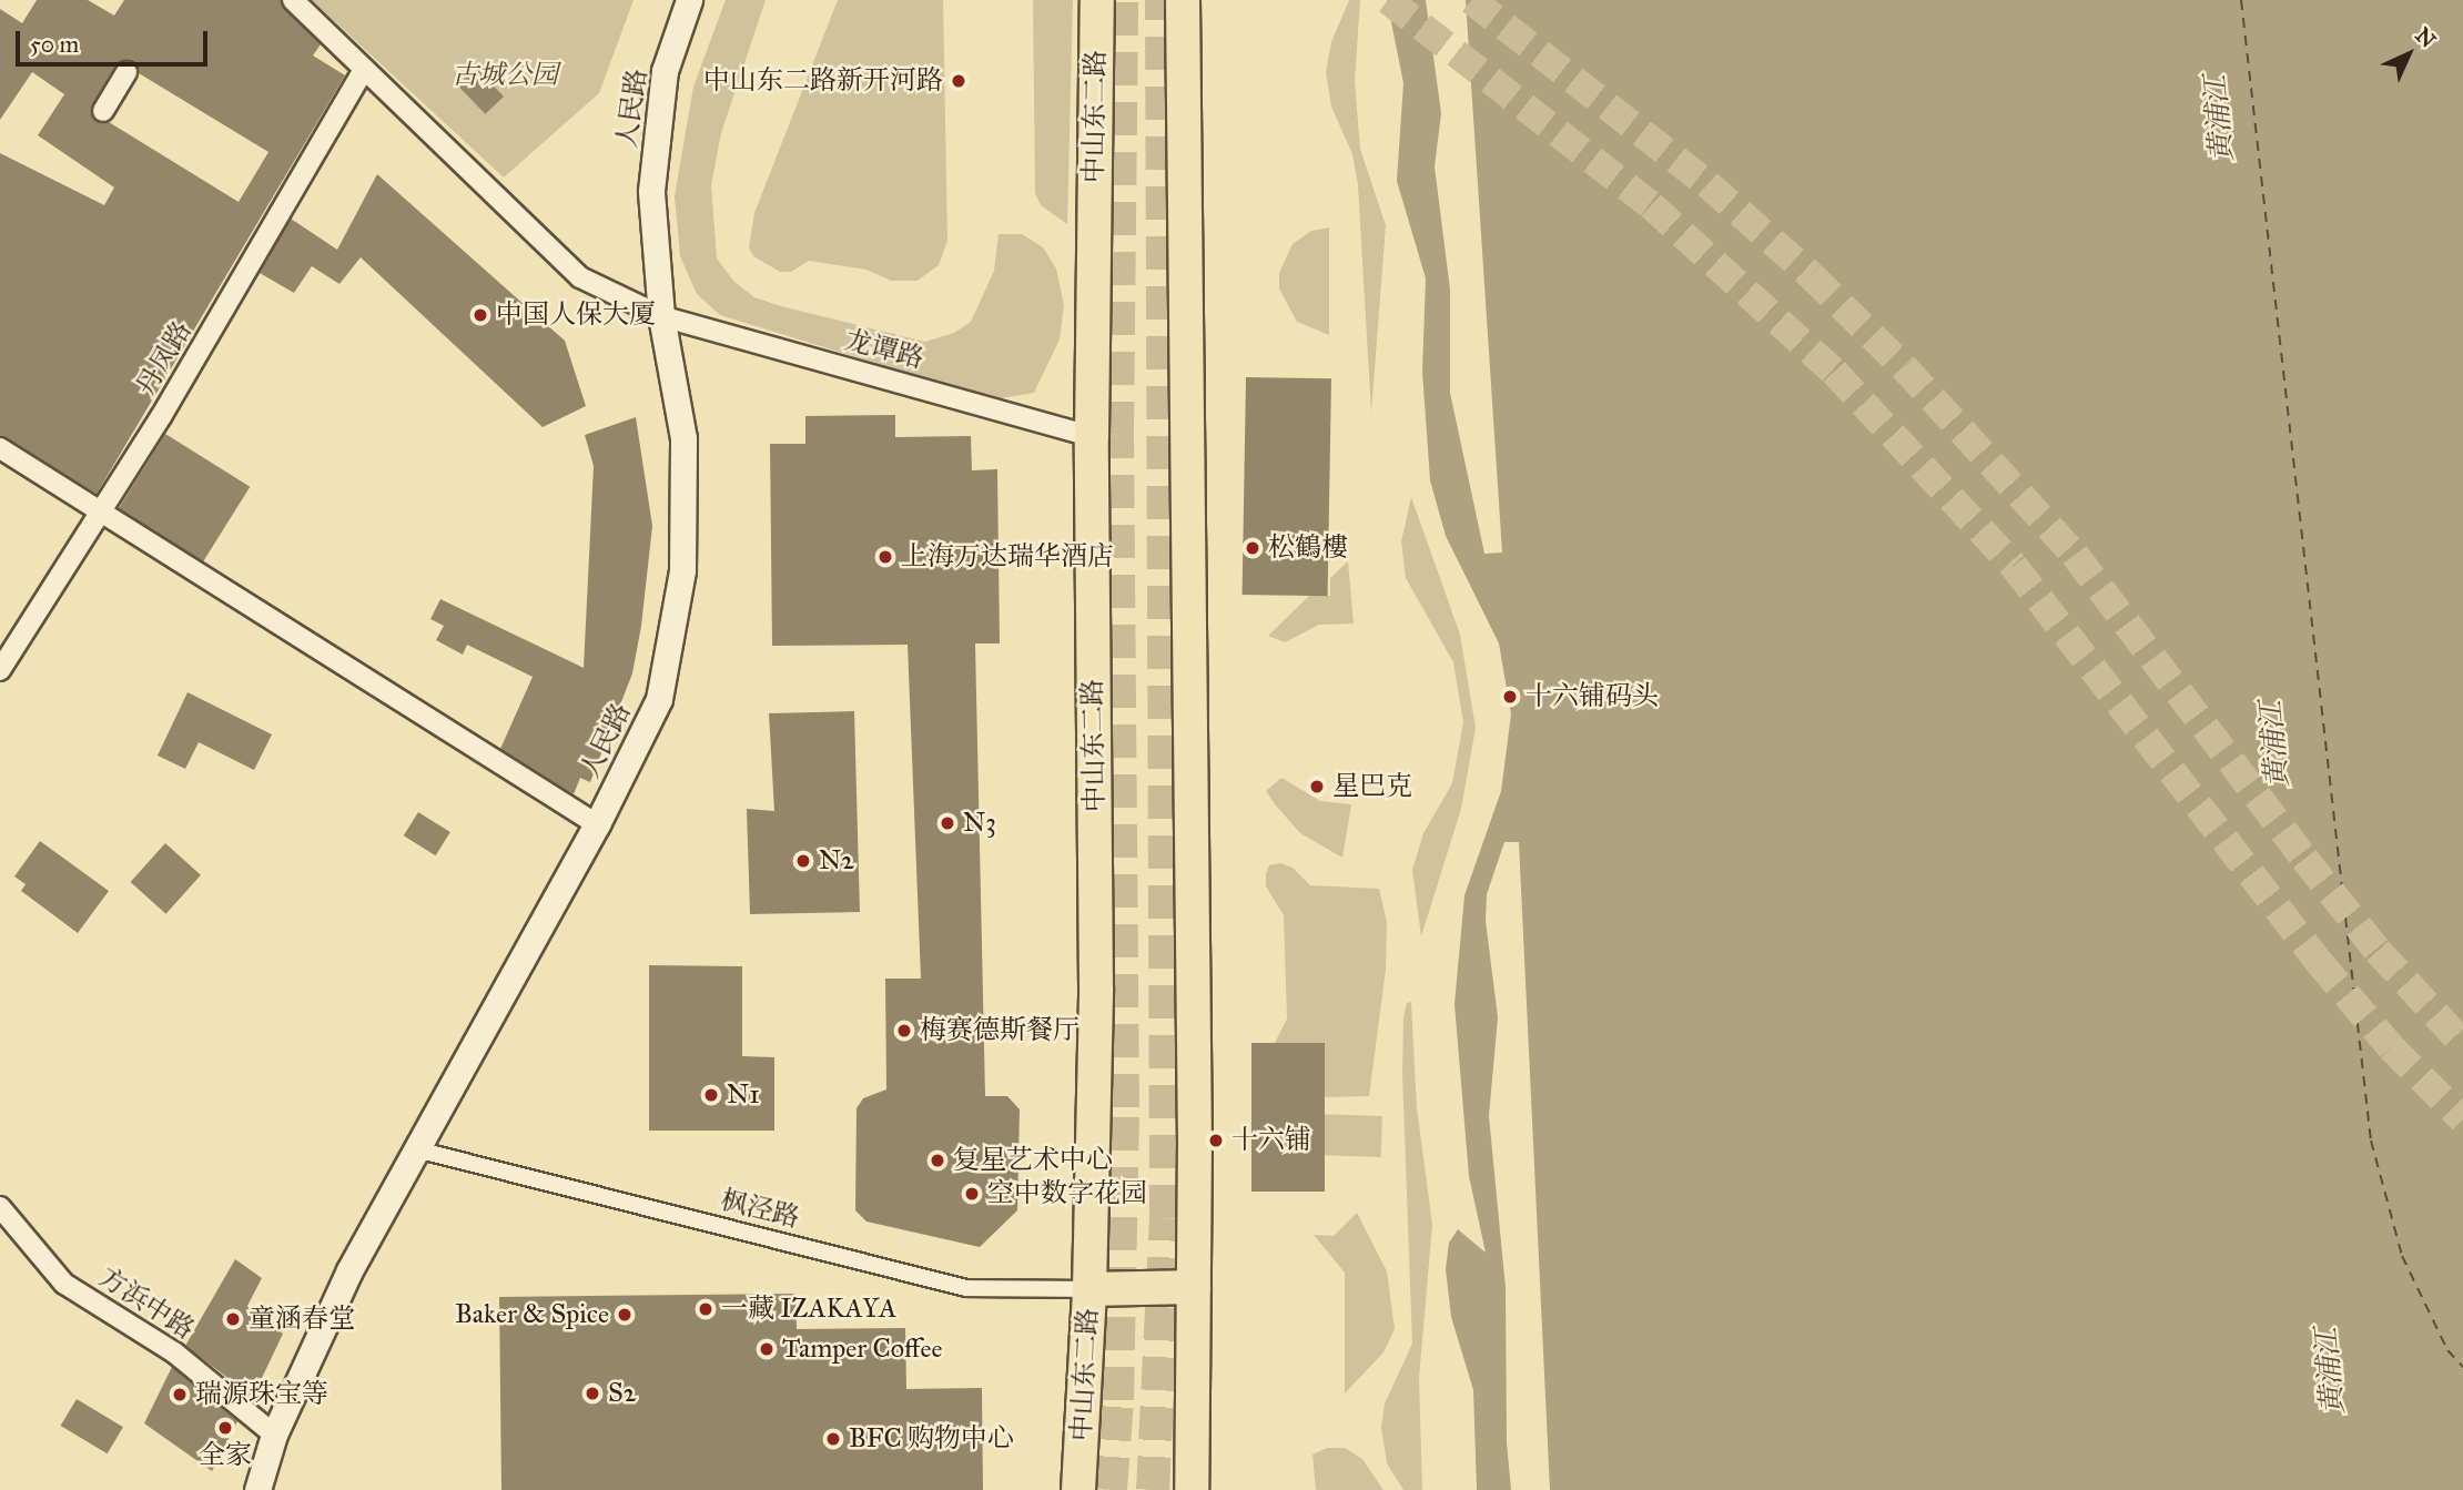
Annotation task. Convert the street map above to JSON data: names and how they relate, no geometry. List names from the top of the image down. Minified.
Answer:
{"streets":{"main road":["中山东二路"],"street":["人民路","龙谭路","丹凤路","枫泾路","方浜中路"]},"crossings":[["人民路","龙谭路"],["人民路","枫泾路"],["人民路","方浜中路"],["中山东二路","龙谭路"],["中山东二路","枫泾路"],["龙谭路","丹凤路"]],"water":["黄浦江"],"parks":["古城公园"],"places":["中山东二路新开河路","中国人保大厦","松鶴樓","上海万达瑞华酒店","十六铺码头","星巴克","N3","N2","梅赛德斯餐厅","N1","十六铺","复星艺术中心","空中数字花园","一藏 IZAKAYA","Baker & Spice","童涵春堂","Tamper Coffee","S2","瑞源珠宝等","全家","BFC 购物中心"],"scale_bar":"50 m","north":"top right"}
